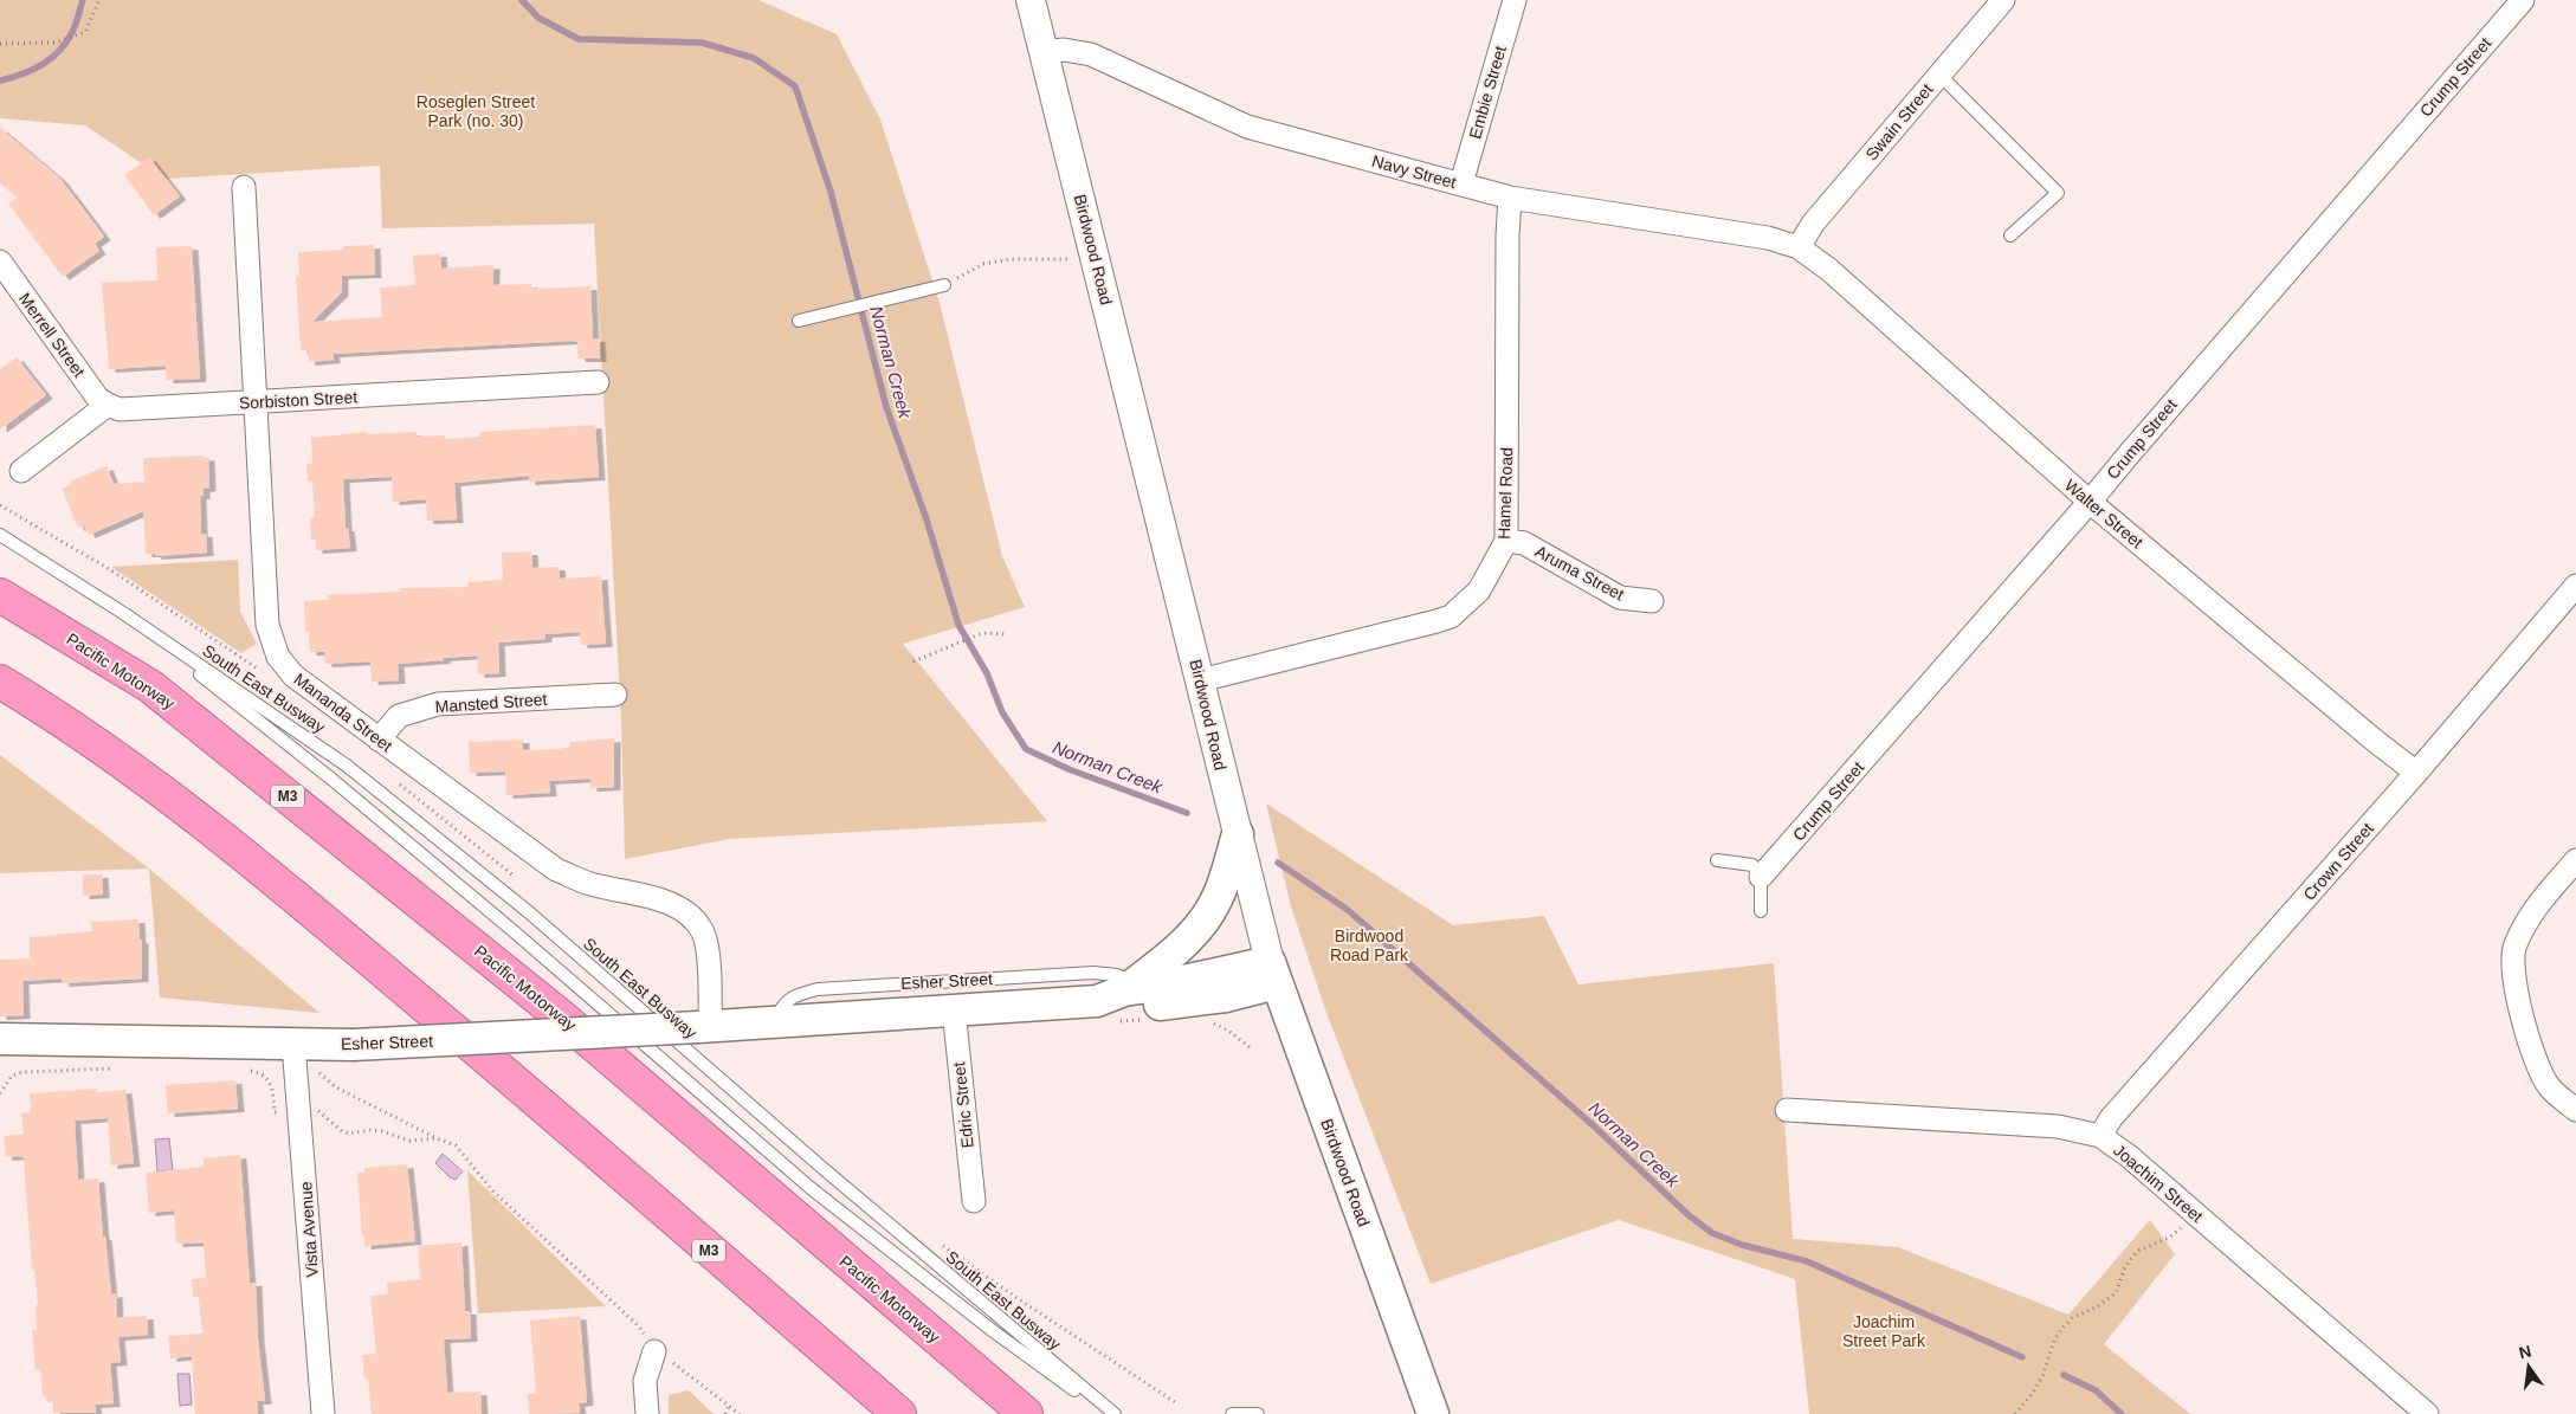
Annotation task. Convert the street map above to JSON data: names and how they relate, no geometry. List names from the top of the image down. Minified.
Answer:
{"streets":{"highway":["Pacific Motorway","M3"],"main road":["Birdwood Road","Esher Street"],"street":["Crump Street","Embie Street","Swain Street","Navy Street","Merrell Street","Sorbiston Street","Hamel Road","Walter Street","Aruma Street","Mansted Street","Mananda Street","Crown Street","Edric Street","Joachim Street","Vista Avenue"],"lane":["South East Busway"]},"crossings":[["Crump Street","Walter Street"],["Embie Street","Navy Street"],["Swain Street","Navy Street"],["Swain Street","Walter Street"],["Navy Street","Birdwood Road"],["Navy Street","Hamel Road"],["Navy Street","Walter Street"],["Birdwood Road","Hamel Road"],["Birdwood Road","Esher Street"],["Merrell Street","Sorbiston Street"],["Sorbiston Street","Mananda Street"],["Hamel Road","Aruma Street"],["Walter Street","Crown Street"],["Mansted Street","Mananda Street"],["Mananda Street","Esher Street"],["Crown Street","Joachim Street"],["Esher Street","Edric Street"],["Esher Street","Vista Avenue"]],"water":["Norman Creek"],"parks":["Roseglen Street Park (no. 30)","Birdwood Road Park","Joachim Street Park"],"north":"top"}
